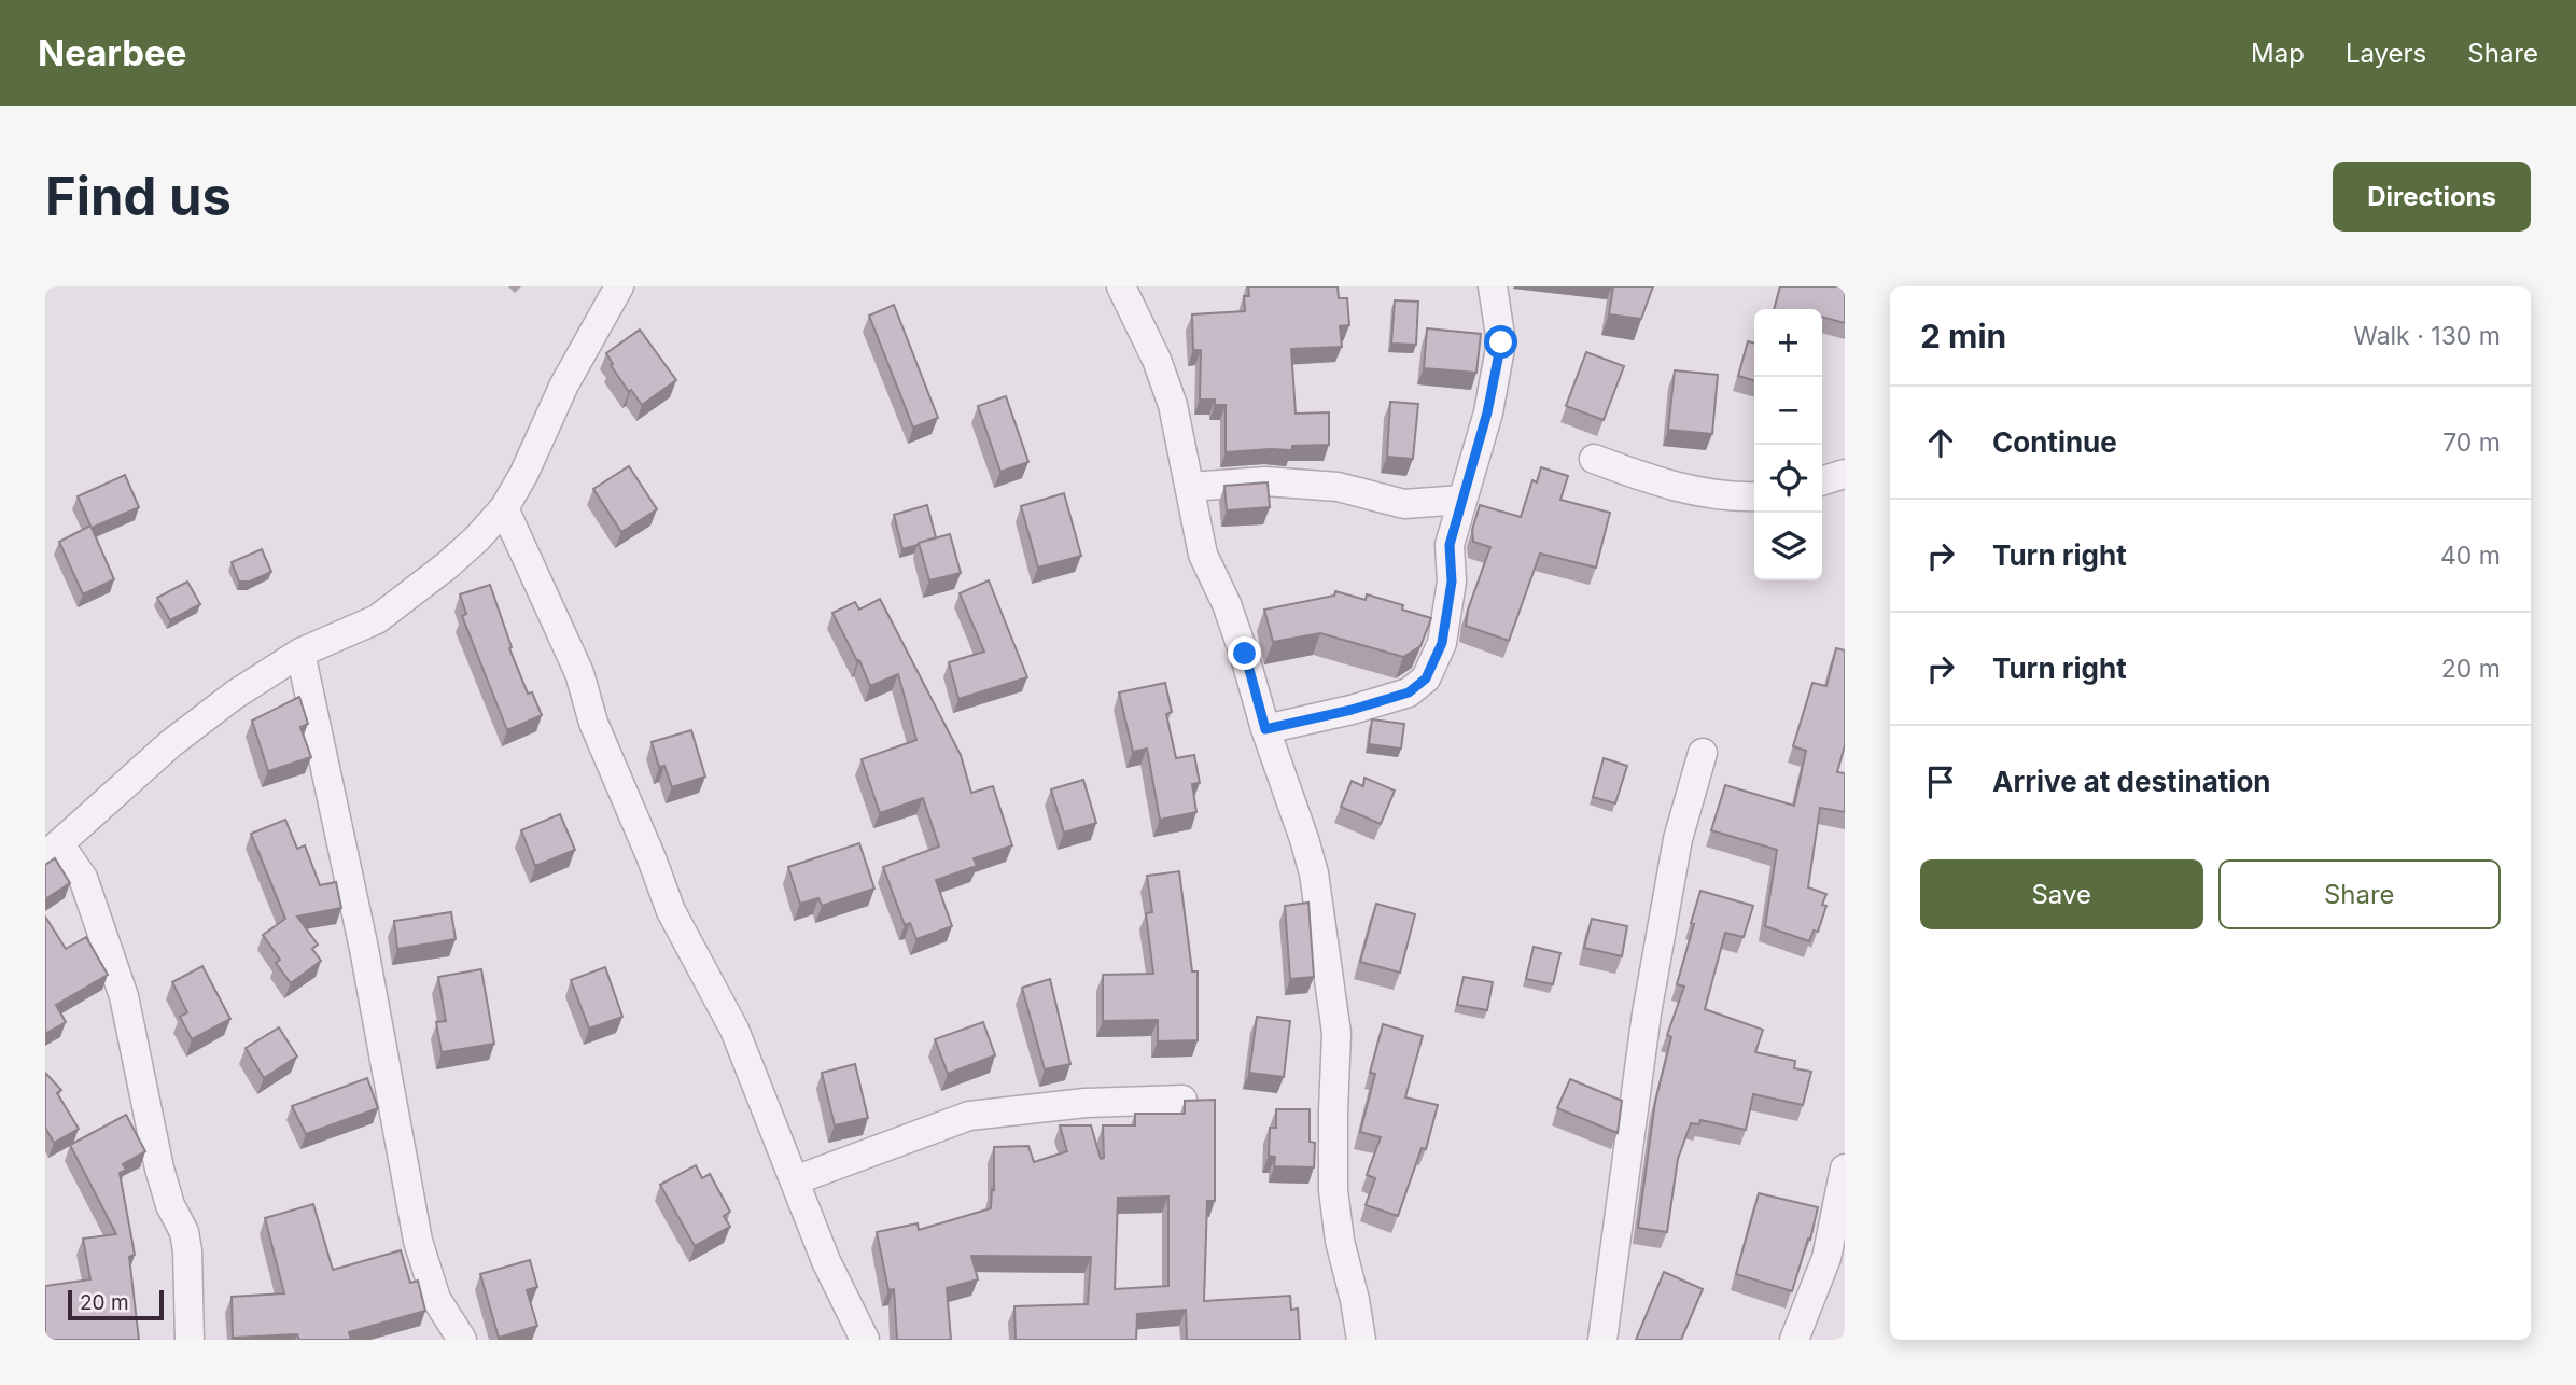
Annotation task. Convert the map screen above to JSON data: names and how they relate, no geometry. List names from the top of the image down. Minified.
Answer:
{"scale_bar":"20 m","page":{"header":"Nearbee","nav":["Map","Layers","Share"],"buttons":["Directions",["Save","Share"]],"title":"Find us","heading":["2 min","Walk · 130 m"],"map_buttons":["+","−"],"list":[["Continue","70 m"],["Turn right","40 m"],["Turn right","20 m"],"Arrive at destination"],"scale":"20 m"}}
